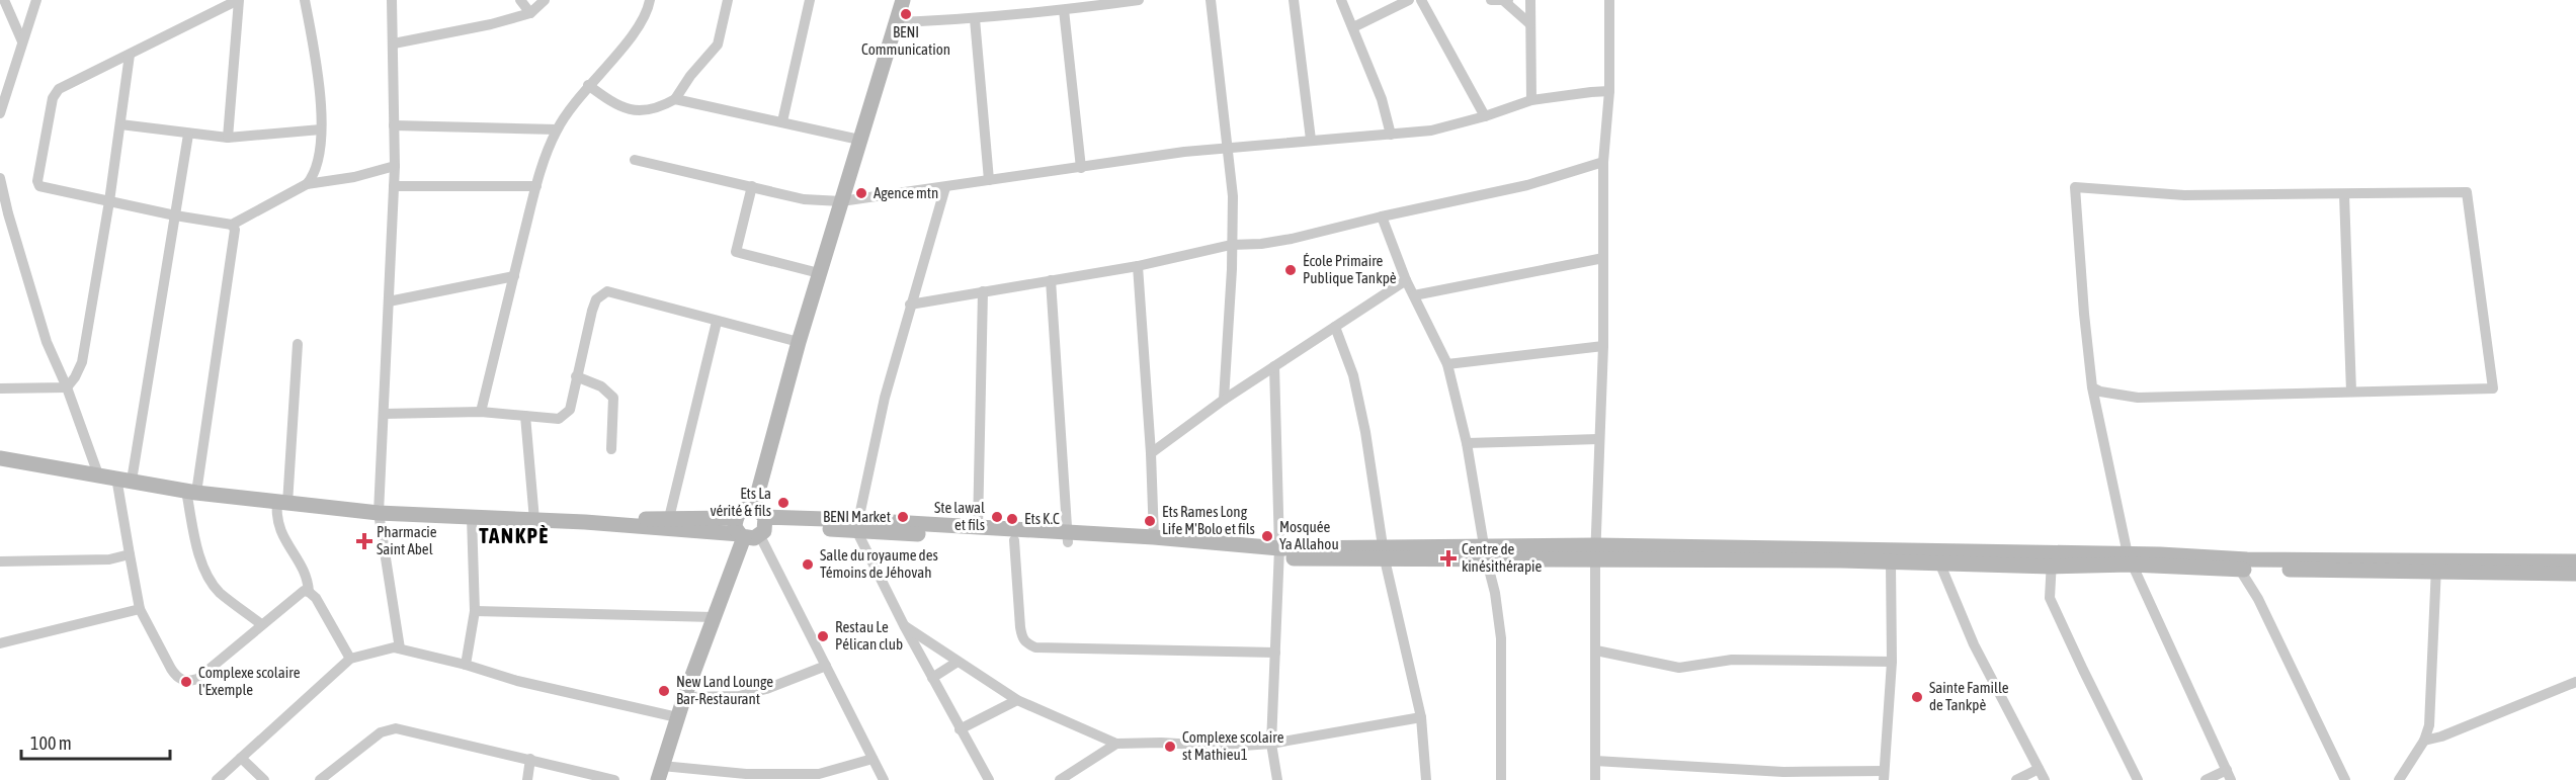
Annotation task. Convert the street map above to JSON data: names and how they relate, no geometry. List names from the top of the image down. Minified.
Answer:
{"districts":["TANKPÈ"],"places":{"other":["BENI Communication","Agence mtn","École Primaire Publique Tankpè","Ets La vérité & fils","BENI Market","Ste lawal et fils","Ets K.C","Ets Rames Long Life M'Bolo et fils","Mosquée Ya Allahou","Salle du royaume des Témoins de Jéhovah","Restau Le Pélican club","Complexe scolaire l'Exemple","New Land Lounge Bar-Restaurant","Sainte Famille de Tankpè","Complexe scolaire st Mathieu1"],"health":["Pharmacie Saint Abel","Centre de kinésithérapie"]},"scale_bar":"100 m"}
